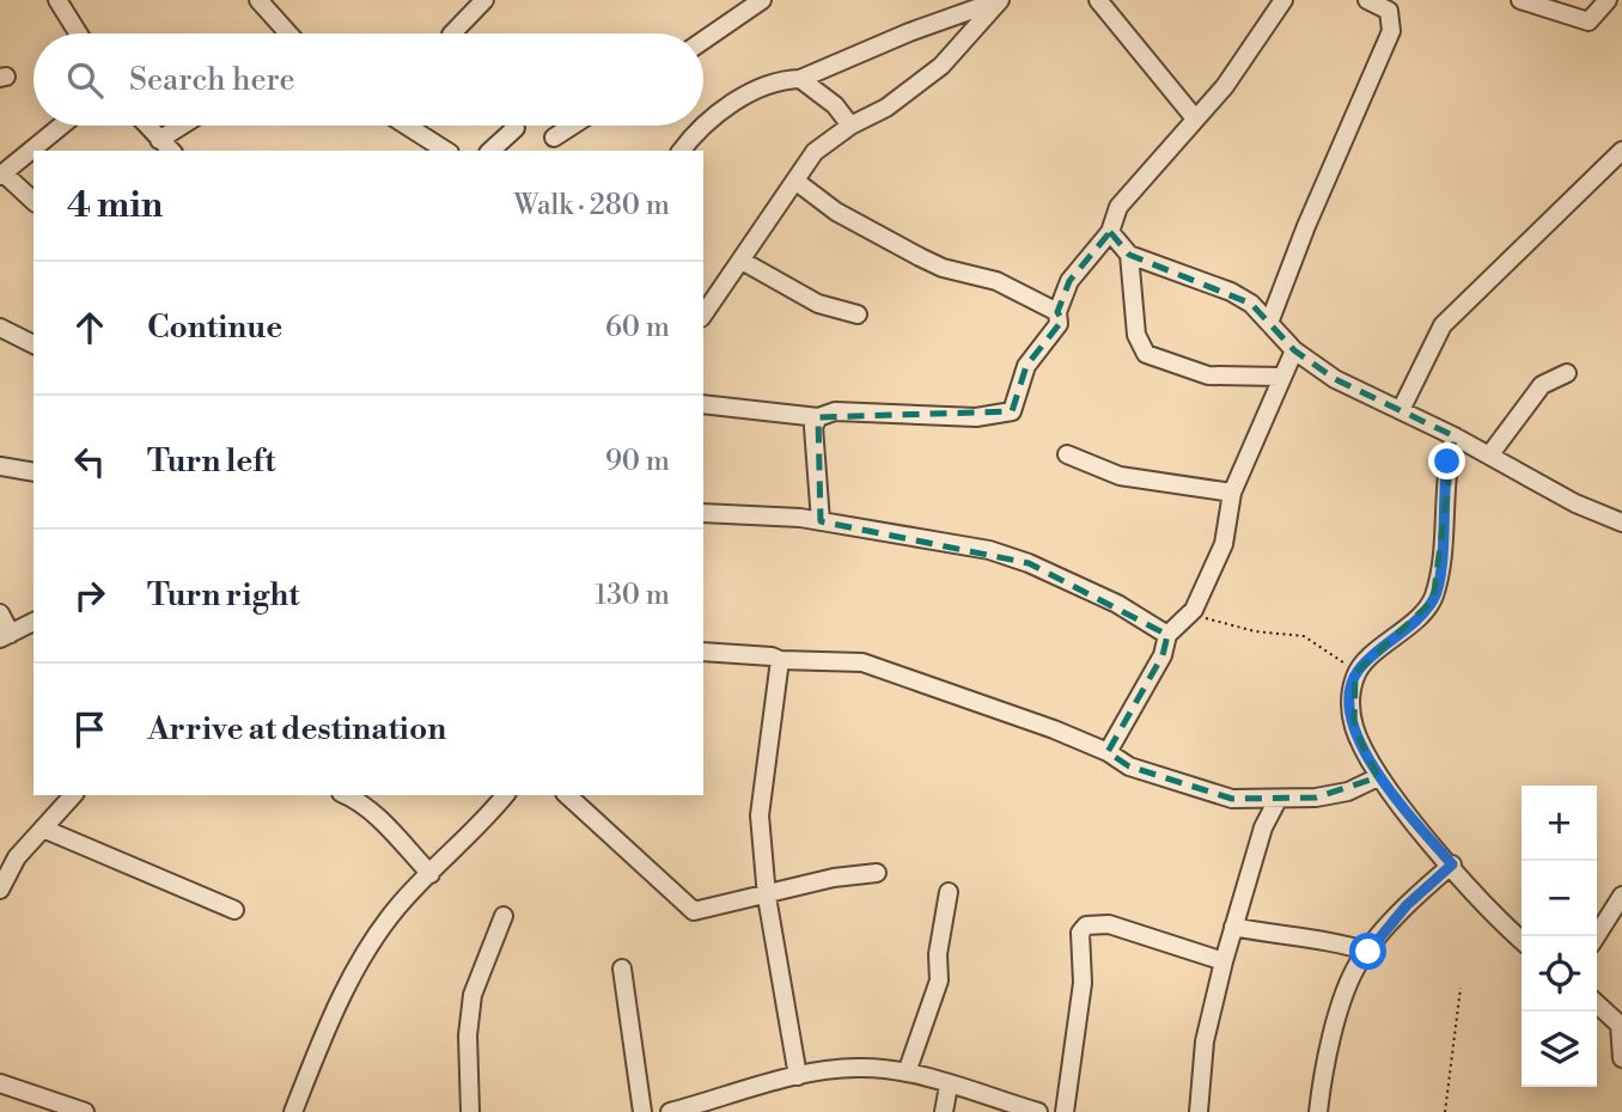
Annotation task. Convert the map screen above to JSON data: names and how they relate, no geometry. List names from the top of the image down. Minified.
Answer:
{"page":{"search":"Search here","heading":["4 min","Walk · 280 m"],"list":[["Continue","60 m"],["Turn left","90 m"],["Turn right","130 m"],"Arrive at destination"],"map_buttons":["+","−"]}}
